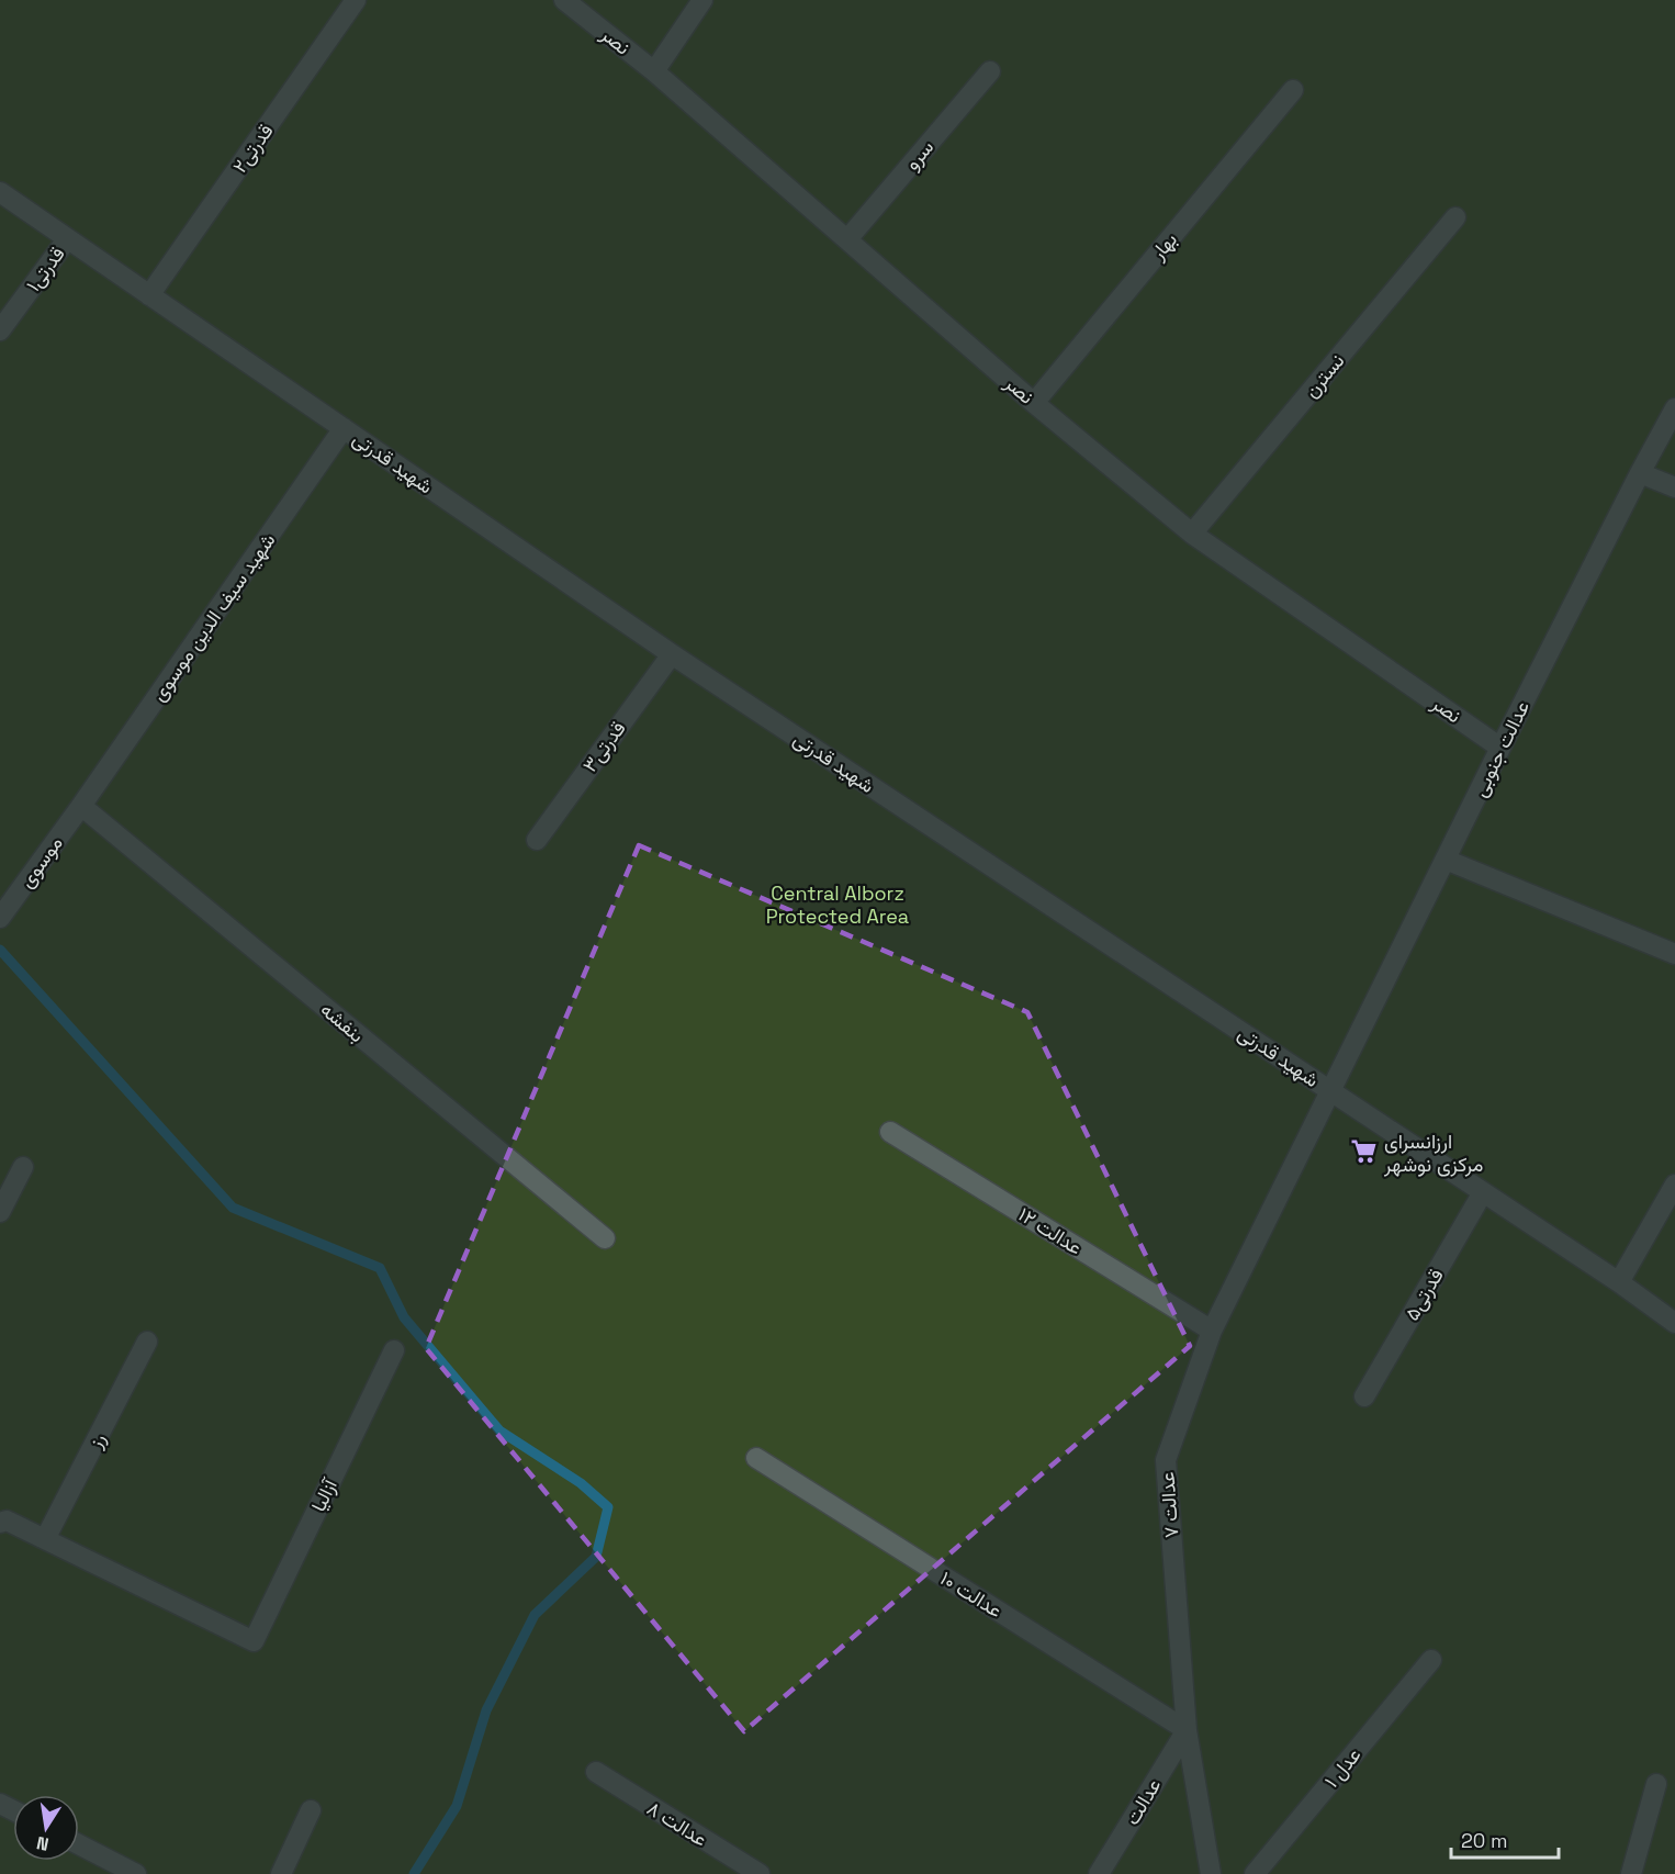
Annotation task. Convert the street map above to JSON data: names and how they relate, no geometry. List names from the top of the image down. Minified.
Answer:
{"streets":{"street":["نصر","قدرتی۲","سرو","بهار","قدرتی۱","نسترن","شهید قدرتی","شهید سیف الدین موسوی","قدرتی۳","عدالت جنوبی","موسوی","بنفشه","عدالت ۱۲","قدرتی۵","رز","آزالیا","۷ عدالت","عدالت ۱۰","عدل ۱","عدالت","عدالت ۸"]},"crossings":[["نصر","سرو"],["نصر","بهار"],["نصر","نسترن"],["نصر","عدالت جنوبی"],["قدرتی۲","شهید قدرتی"],["قدرتی۱","شهید قدرتی"],["شهید قدرتی","شهید سیف الدین موسوی"],["شهید قدرتی","قدرتی۳"],["شهید قدرتی","عدالت جنوبی"],["شهید قدرتی","قدرتی۵"],["شهید قدرتی","۷ عدالت"],["شهید سیف الدین موسوی","موسوی"],["شهید سیف الدین موسوی","بنفشه"],["عدالت جنوبی","۷ عدالت"],["موسوی","بنفشه"],["عدالت ۱۲","۷ عدالت"],["رز","آزالیا"],["۷ عدالت","عدالت ۱۰"],["۷ عدالت","عدالت"],["عدالت ۱۰","عدالت"]],"parks":["Central Alborz Protected Area"],"places":{"supermarket":["ارزانسرای مرکزی نوشهر"]},"scale_bar":"20 m","north":"bottom"}
